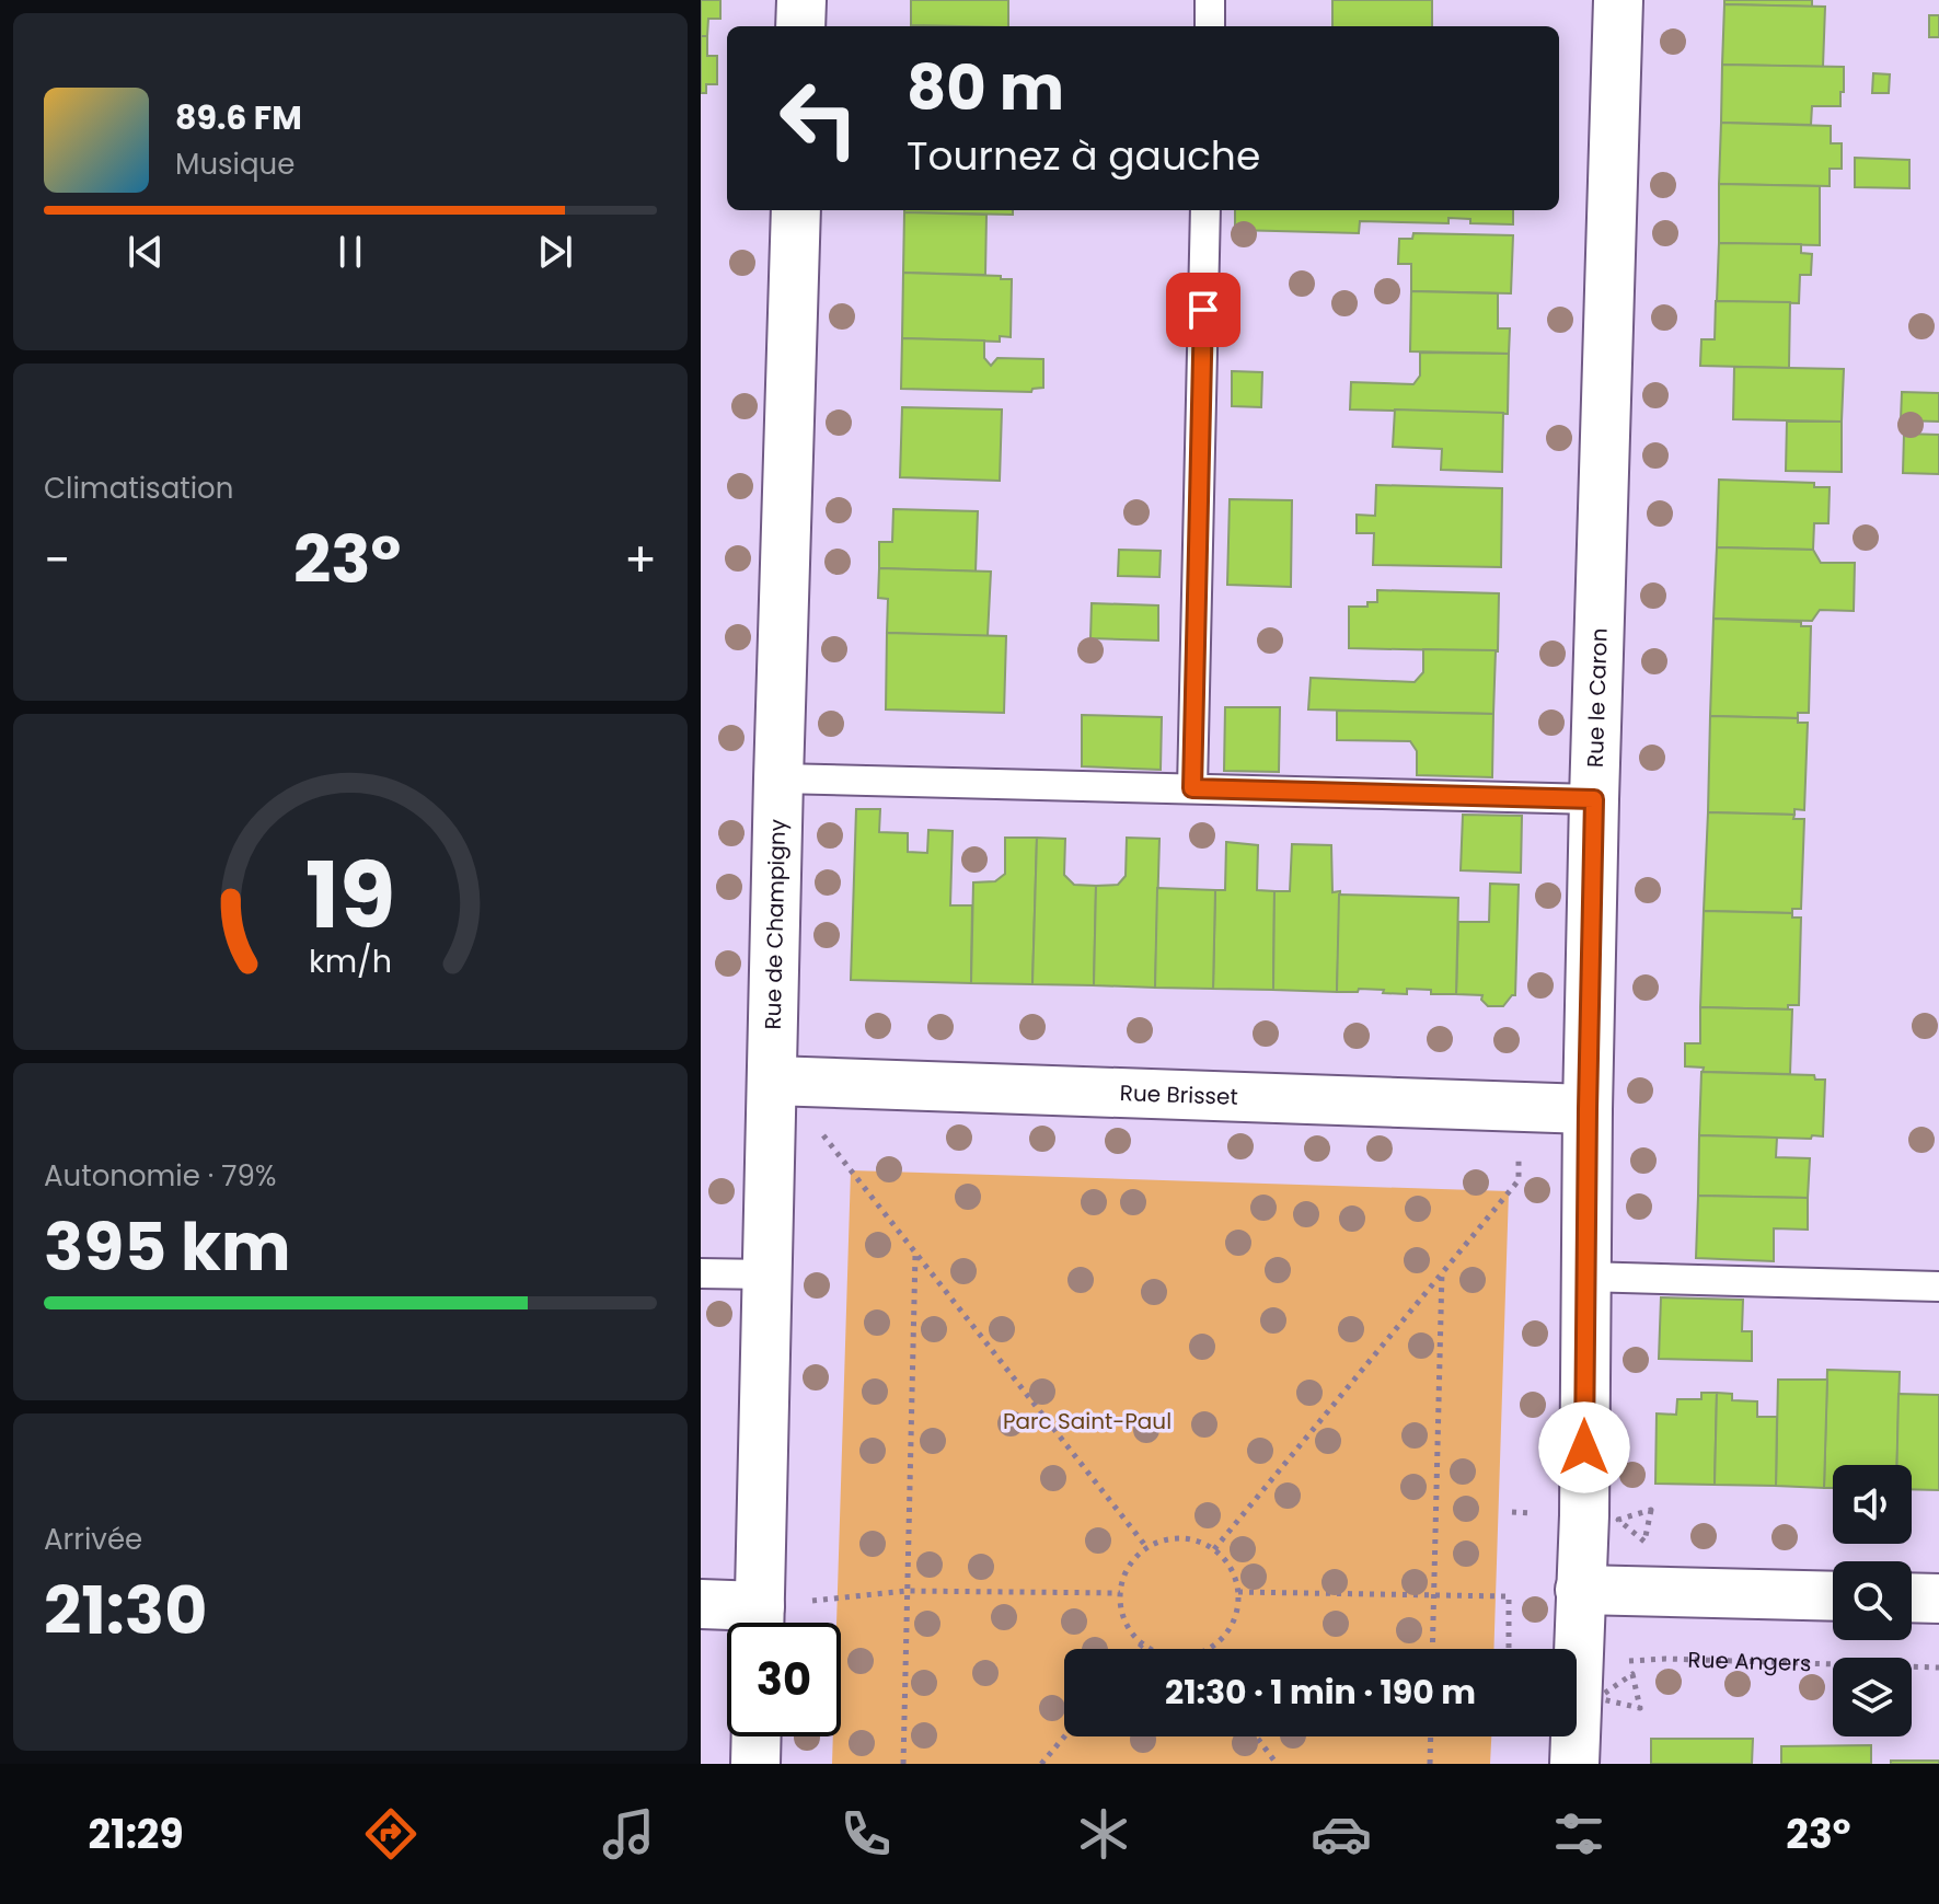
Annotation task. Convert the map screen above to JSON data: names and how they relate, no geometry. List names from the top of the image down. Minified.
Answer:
{"streets":{"street":["Rue le Caron","Rue de Champigny","Rue Brisset"],"path":["Rue Angers"]},"crossings":[["Rue le Caron","Rue Brisset"],["Rue de Champigny","Rue Brisset"]],"parks":["Parc Saint-Paul"],"page":{"turn":["80 m","Tournez à gauche"],"song":["89.6 FM","Musique"],"tile":["Climatisation",["Autonomie · 79%","395 km"],["Arrivée","21:30"]],"heat":["−","23°","+"],"limit":"30","trip":"21:30 · 1 min · 190 m","tabs":["21:29","23°"],"gauge":["19","km/h"]}}
